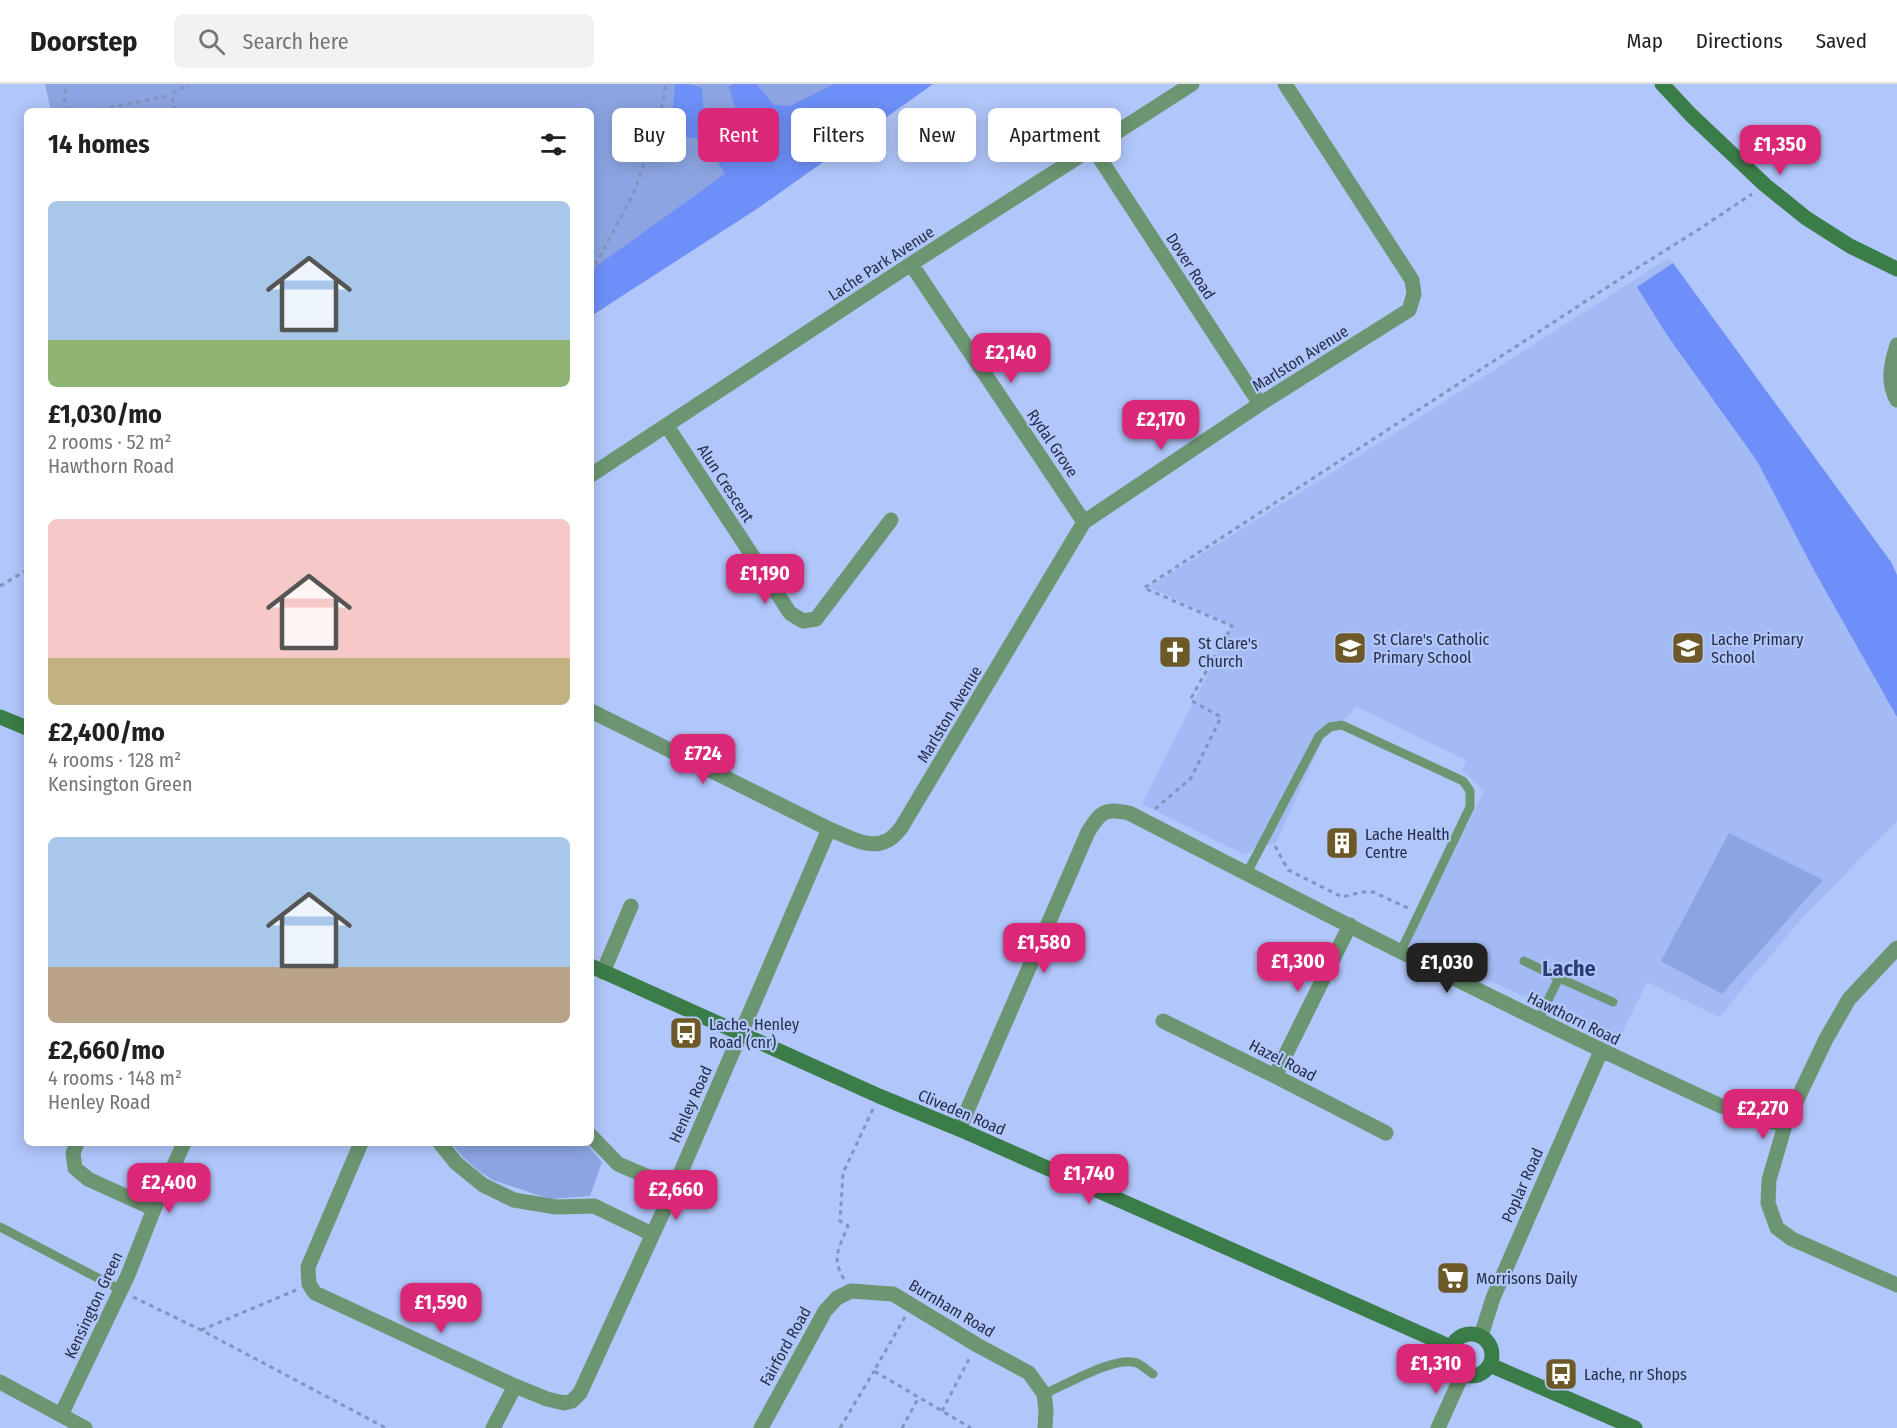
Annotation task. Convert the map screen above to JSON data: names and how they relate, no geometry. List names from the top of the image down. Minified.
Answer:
{"streets":{"street":["Lache Park Avenue","Dover Road","Marlston Avenue","Rydal Grove","Alun Crescent","Hawthorn Road","Hazel Road","Henley Road","Cliveden Road","Poplar Road","Kensington Green","Burnham Road","Fairford Road"]},"crossings":[["Lache Park Avenue","Rydal Grove"],["Lache Park Avenue","Alun Crescent"],["Dover Road","Marlston Avenue"],["Marlston Avenue","Rydal Grove"],["Marlston Avenue","Henley Road"],["Hawthorn Road","Poplar Road"],["Henley Road","Cliveden Road"],["Cliveden Road","Poplar Road"],["Burnham Road","Fairford Road"]],"districts":["Lache"],"places":{"school or university":["St Clare's Catholic Primary School","Lache Primary School"],"church":["St Clare's Church"],"building":["Lache Health Centre"],"bus stop":["Lache, Henley Road (cnr)","Lache, nr Shops"],"supermarket":["Morrisons Daily"]},"page":{"header":"Doorstep","search":"Search here","nav":["Map","Directions","Saved"],"chip":["Buy","Rent","Filters","New","Apartment"],"heading":"14 homes","price":["£1,350","£2,140","£2,170","£1,190","£724","£1,580","£1,300","£1,030","£2,270","£1,740","£2,400","£2,660","£1,590","£1,310"],"list":[{"name":"£1,030/mo","note":"2 rooms · 52 m² · Hawthorn Road"},{"name":"£2,400/mo","note":"4 rooms · 128 m² · Kensington Green"},{"name":"£2,660/mo","note":"4 rooms · 148 m² · Henley Road"}]}}
